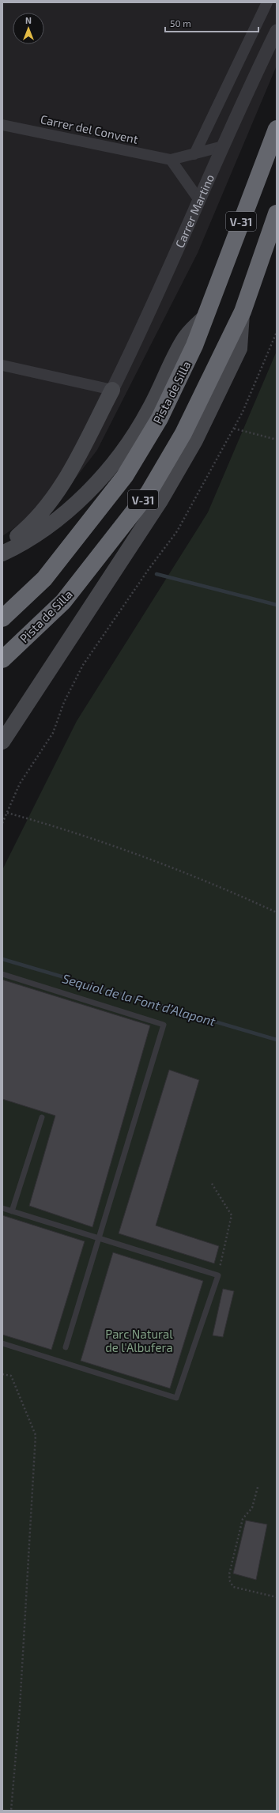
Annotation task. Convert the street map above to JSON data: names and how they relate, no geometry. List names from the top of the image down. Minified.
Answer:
{"streets":{"highway":["V-31","Pista de Silla"],"street":["Carrer del Convent","Carrer Martino"]},"crossings":[["Carrer del Convent","Carrer Martino"],["V-31","Pista de Silla"]],"water":["Sequiol de la Font d’Alapont"],"parks":["Parc Natural de l'Albufera"],"scale_bar":"50 m","north":"top"}
